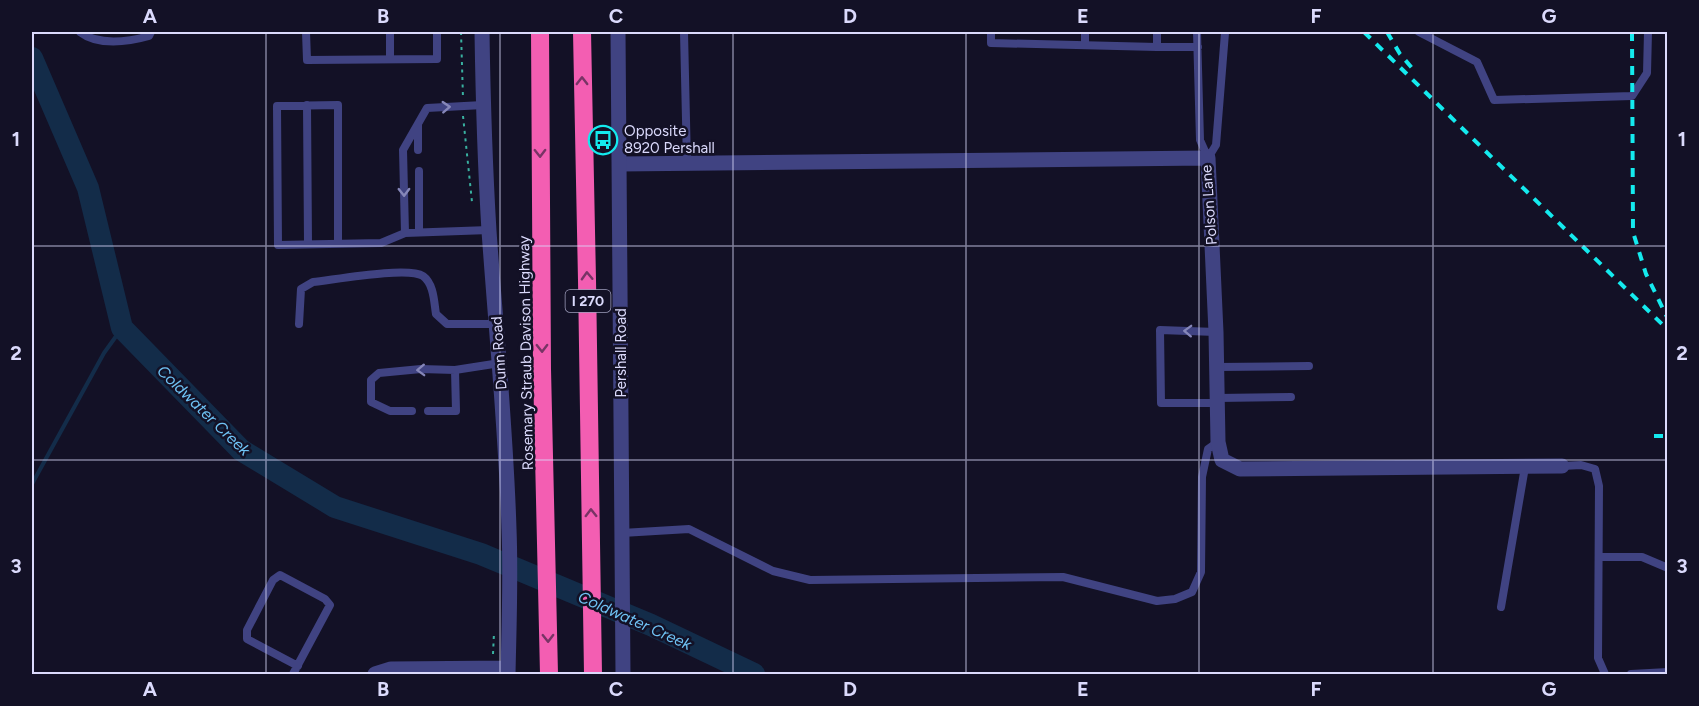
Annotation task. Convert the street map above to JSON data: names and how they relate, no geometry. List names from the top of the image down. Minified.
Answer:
{"streets":{"highway":["I 270","Rosemary Straub Davison Highway"],"street":["Polson Lane","Dunn Road","Pershall Road"]},"crossings":[["Polson Lane","Pershall Road"]],"water":["Coldwater Creek"],"places":{"bus stop":["Opposite 8920 Pershall"]},"grid":{"columns":["A","B","C","D","E","F","G"],"rows":["1","2","3"]}}
